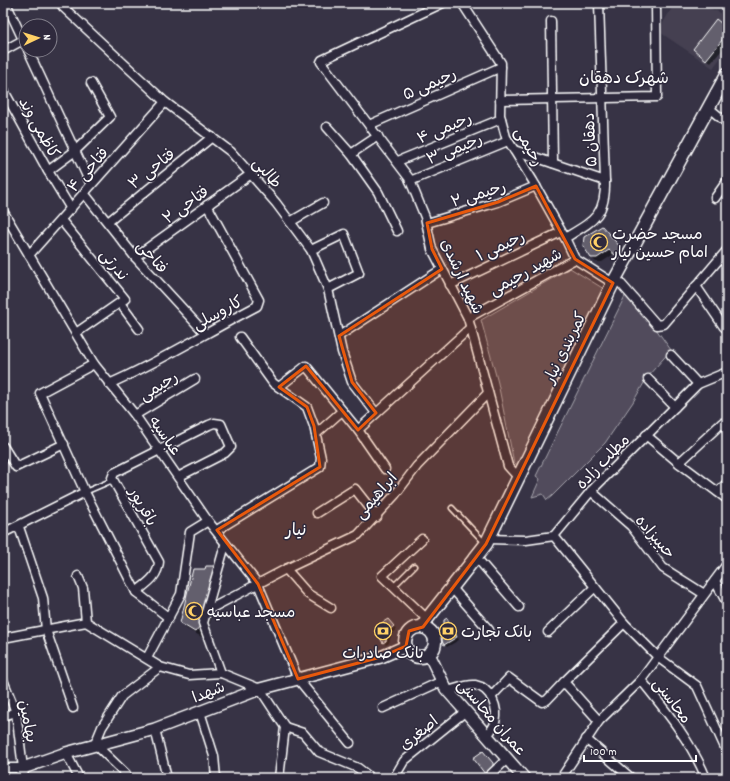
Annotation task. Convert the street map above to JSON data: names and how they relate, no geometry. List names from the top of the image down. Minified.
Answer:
{"streets":{"main road":["کمربندی نیار"],"street":["رحیمی ۵","کاظمی وند","رحیمی ۴","دهقان ۵","رحیمی","رحیمی ۳","فتاحی ۳","فتاحی ۴","طالبی","رحیمی ۲","فتاحی ۲","رحیمی ۱","فتاحی","ندرتی","شهید رحیمی","شهید ارشدی","کاروسلی","عباسیه","مطلب زاده","ابراهیمی","باقرپور","حبیبزاده","شهدا","محاسنی","عمران محاسنی","بهامین","اصغری"]},"crossings":[["رحیمی ۵","رحیمی"],["رحیمی ۵","شهید ارشدی"],["رحیمی ۴","رحیمی"],["رحیمی ۴","شهید ارشدی"],["دهقان ۵","رحیمی"],["دهقان ۵","رحیمی ۱"],["رحیمی","رحیمی ۳"],["رحیمی","رحیمی ۲"],["رحیمی","رحیمی ۱"],["رحیمی","شهید رحیمی"],["رحیمی","عباسیه"],["رحیمی ۳","شهید ارشدی"],["فتاحی ۳","طالبی"],["فتاحی ۳","فتاحی"],["فتاحی ۴","طالبی"],["فتاحی ۴","فتاحی"],["فتاحی ۴","ندرتی"],["فتاحی ۴","عباسیه"],["طالبی","فتاحی ۲"],["رحیمی ۲","شهید ارشدی"],["فتاحی ۲","فتاحی"],["فتاحی ۲","کاروسلی"],["رحیمی ۱","شهید ارشدی"],["فتاحی","کاروسلی"],["ندرتی","عباسیه"],["شهید رحیمی","شهید ارشدی"],["شهید ارشدی","کمربندی نیار"],["شهید ارشدی","ابراهیمی"],["کاروسلی","عباسیه"],["کمربندی نیار","شهدا"],["کمربندی نیار","عمران محاسنی"],["عباسیه","ابراهیمی"],["عباسیه","باقرپور"],["عباسیه","شهدا"],["مطلب زاده","حبیبزاده"],["شهدا","عمران محاسنی"],["شهدا","بهامین"],["عمران محاسنی","اصغری"]],"districts":["شهرک دهقان","نیار"],"places":{"mosque":["مسجد حضرت امام حسین نیار","مسجد عباسیه"],"bank":["بانک صادرات","بانک تجارت"]},"scale_bar":"100 m","north":"right"}
